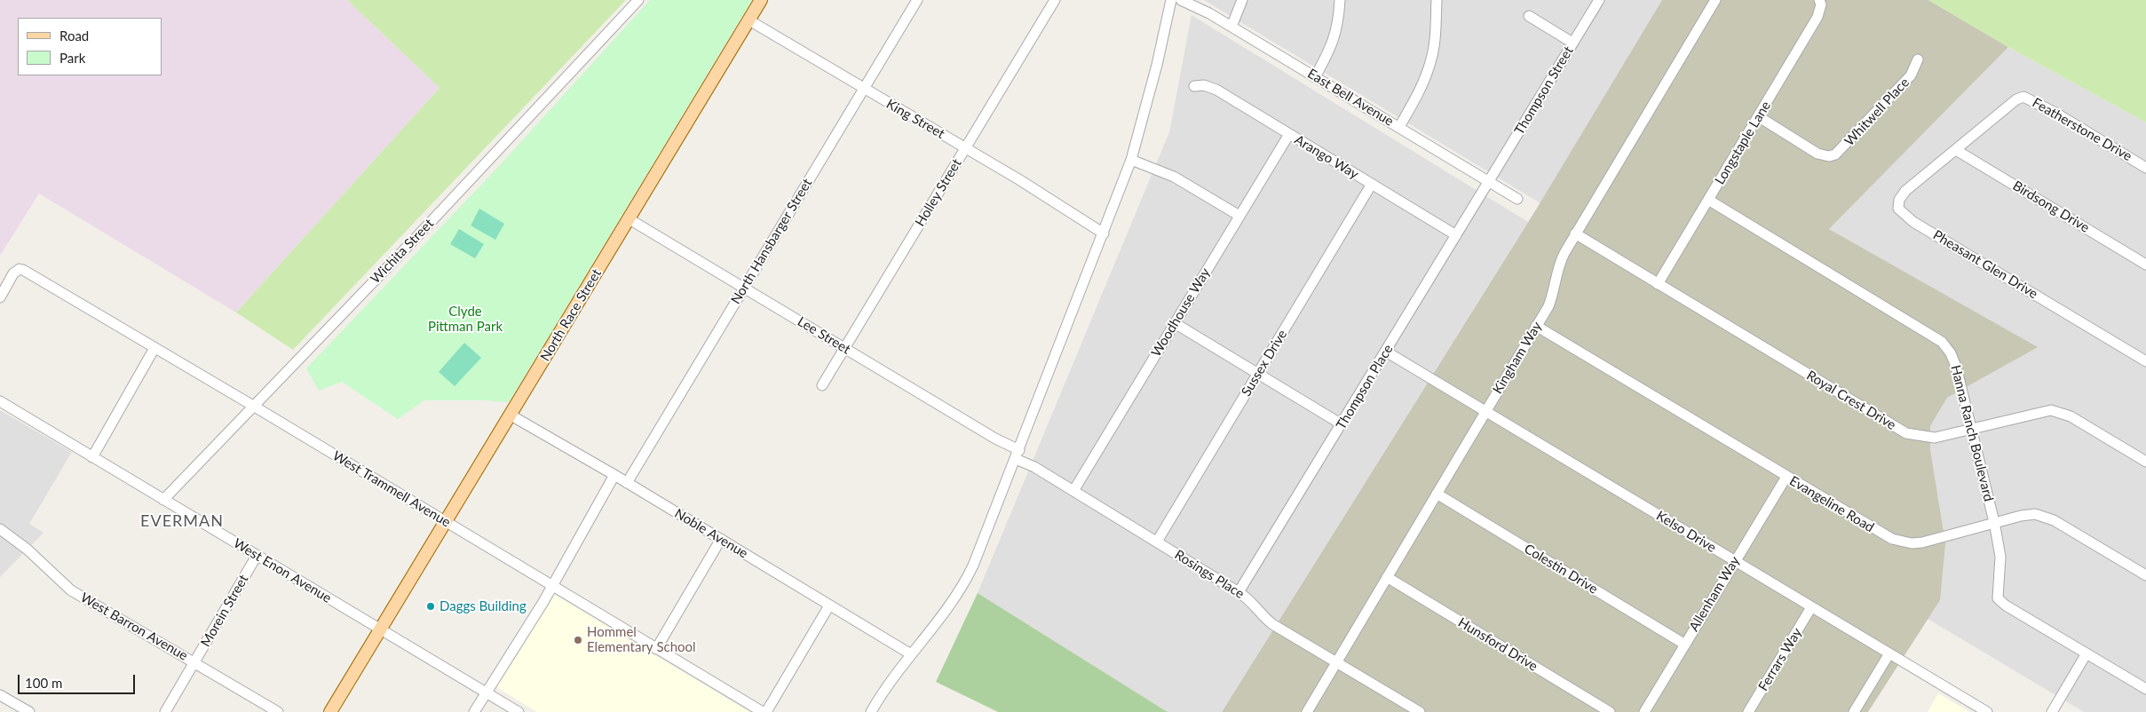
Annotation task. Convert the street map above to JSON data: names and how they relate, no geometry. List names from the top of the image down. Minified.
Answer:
{"streets":{"main road":["North Race Street"],"street":["Thompson Street","East Bell Avenue","Whitwell Place","King Street","Featherstone Drive","Longstaple Lane","Arango Way","Holley Street","Birdsong Drive","North Hansbarger Street","Wichita Street","Pheasant Glen Drive","Woodhouse Way","Lee Street","Kingham Way","Sussex Drive","Thompson Place","Royal Crest Drive","Hanna Ranch Boulevard","West Trammell Avenue","Evangeline Road","Kelso Drive","Noble Avenue","Colestin Drive","West Enon Avenue","Rosings Place","Allenham Way","Morein Street","West Barron Avenue","Hunsford Drive","Ferrars Way"]},"crossings":[["Thompson Street","East Bell Avenue"],["Thompson Street","Thompson Place"],["East Bell Avenue","Thompson Place"],["Whitwell Place","Longstaple Lane"],["King Street","Holley Street"],["King Street","North Hansbarger Street"],["King Street","North Race Street"],["Featherstone Drive","Birdsong Drive"],["Featherstone Drive","Pheasant Glen Drive"],["Longstaple Lane","Royal Crest Drive"],["Longstaple Lane","Hanna Ranch Boulevard"],["Arango Way","Woodhouse Way"],["Arango Way","Sussex Drive"],["Arango Way","Thompson Place"],["Holley Street","Lee Street"],["Birdsong Drive","Pheasant Glen Drive"],["North Hansbarger Street","Lee Street"],["North Hansbarger Street","Noble Avenue"],["Wichita Street","West Trammell Avenue"],["Wichita Street","West Enon Avenue"],["Woodhouse Way","Rosings Place"],["North Race Street","Lee Street"],["North Race Street","West Trammell Avenue"],["North Race Street","Noble Avenue"],["North Race Street","West Enon Avenue"],["Lee Street","Rosings Place"],["Kingham Way","Royal Crest Drive"],["Kingham Way","Evangeline Road"],["Kingham Way","Kelso Drive"],["Kingham Way","Colestin Drive"],["Kingham Way","Rosings Place"],["Kingham Way","Hunsford Drive"],["Sussex Drive","Rosings Place"],["Thompson Place","Kelso Drive"],["Thompson Place","Rosings Place"],["Royal Crest Drive","Hanna Ranch Boulevard"],["Hanna Ranch Boulevard","Evangeline Road"],["Evangeline Road","Allenham Way"],["Kelso Drive","Allenham Way"],["Kelso Drive","Ferrars Way"],["Colestin Drive","Allenham Way"],["West Enon Avenue","Morein Street"],["Morein Street","West Barron Avenue"]],"districts":["EVERMAN"],"parks":["Clyde Pittman Park"],"places":["Daggs Building","Hommel Elementary School"],"legend":["Road","Park"],"scale_bar":"100 m"}
